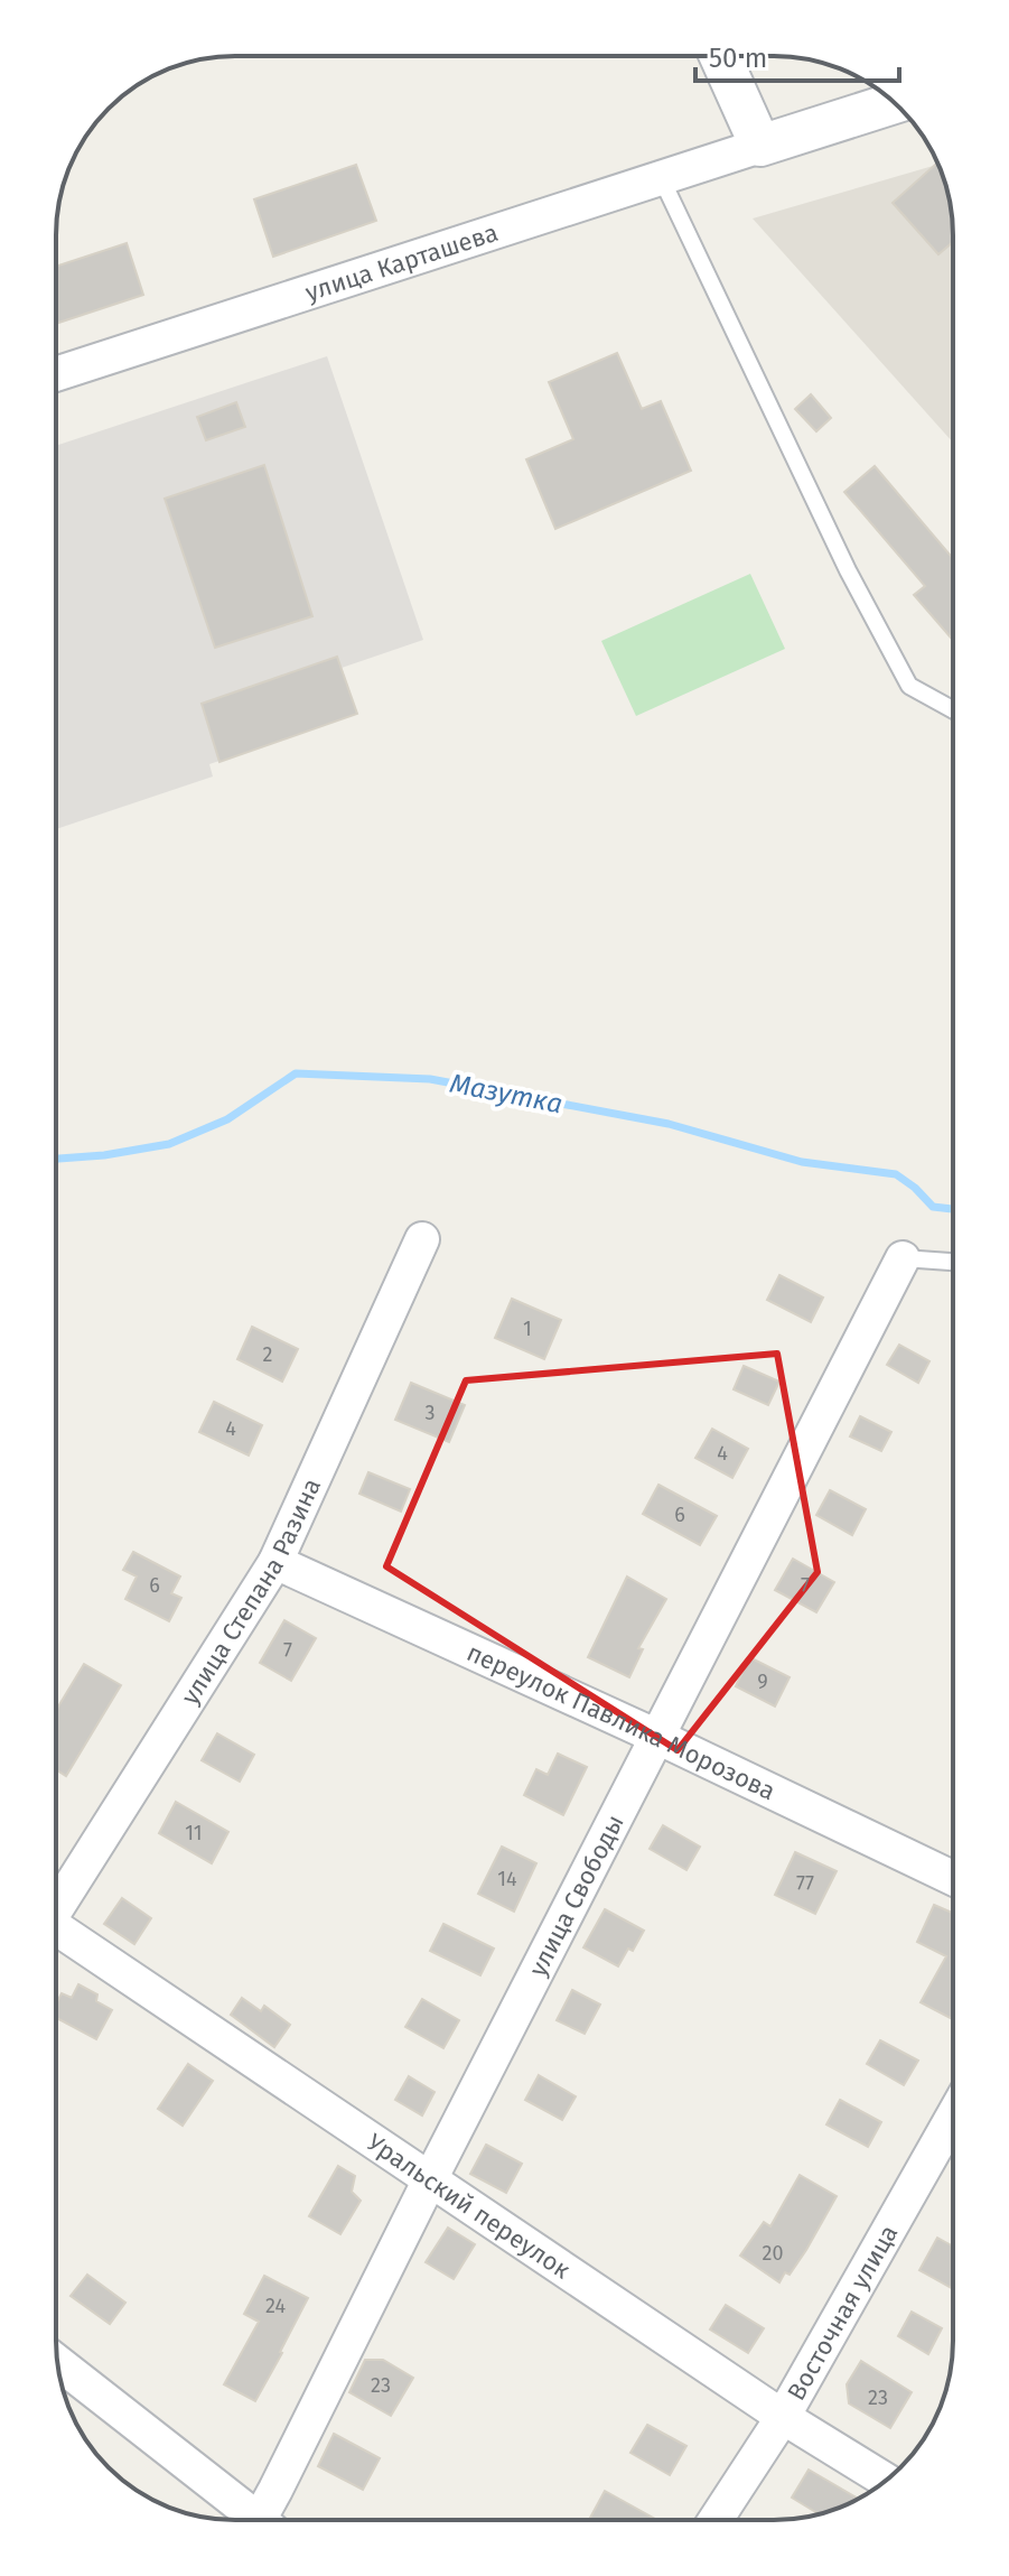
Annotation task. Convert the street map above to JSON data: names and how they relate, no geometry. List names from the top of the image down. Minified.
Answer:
{"streets":{"street":["улица Карташева","улица Степана Разина","переулок Павлика Морозова","улица Свободы","Уральский переулок","Восточная улица"]},"crossings":[["улица Степана Разина","переулок Павлика Морозова"],["переулок Павлика Морозова","улица Свободы"],["улица Свободы","Уральский переулок"],["Уральский переулок","Восточная улица"]],"water":["Мазутка"],"house_numbers":["1","2","3","4","4","6","6","7","7","9","11","14","77","20","24","23","23"],"scale_bar":"50 m"}
